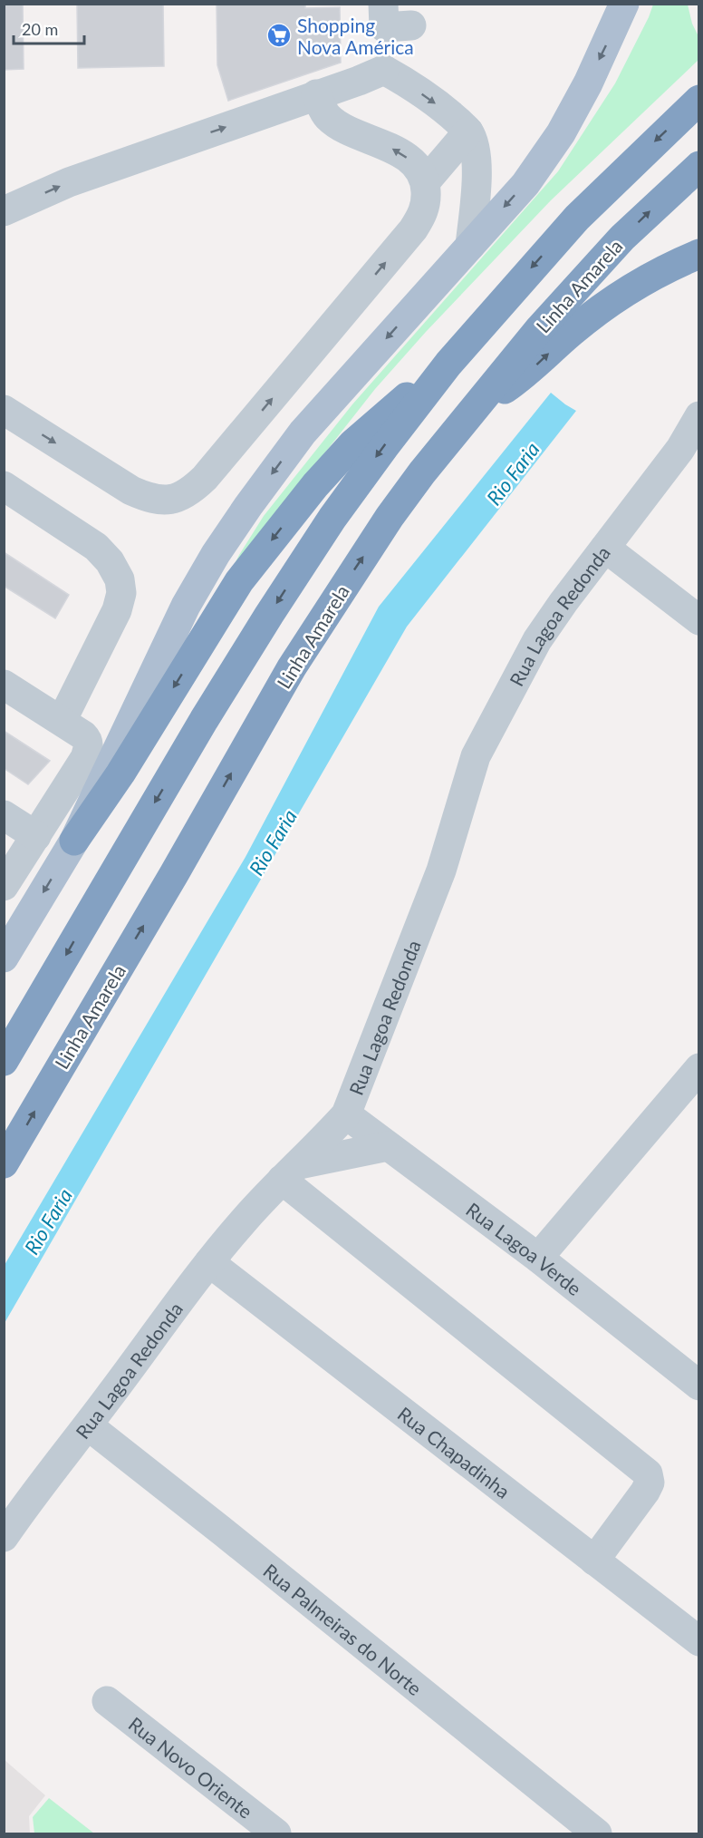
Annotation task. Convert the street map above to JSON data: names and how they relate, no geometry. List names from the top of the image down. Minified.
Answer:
{"streets":{"highway":["Linha Amarela"],"street":["Rua Lagoa Redonda","Rua Lagoa Verde","Rua Chapadinha","Rua Palmeiras do Norte","Rua Novo Oriente"]},"crossings":[["Rua Lagoa Redonda","Rua Lagoa Verde"],["Rua Lagoa Redonda","Rua Chapadinha"],["Rua Lagoa Redonda","Rua Palmeiras do Norte"]],"water":["Rio Faria"],"places":{"supermarket":["Shopping Nova América"]},"scale_bar":"20 m"}
